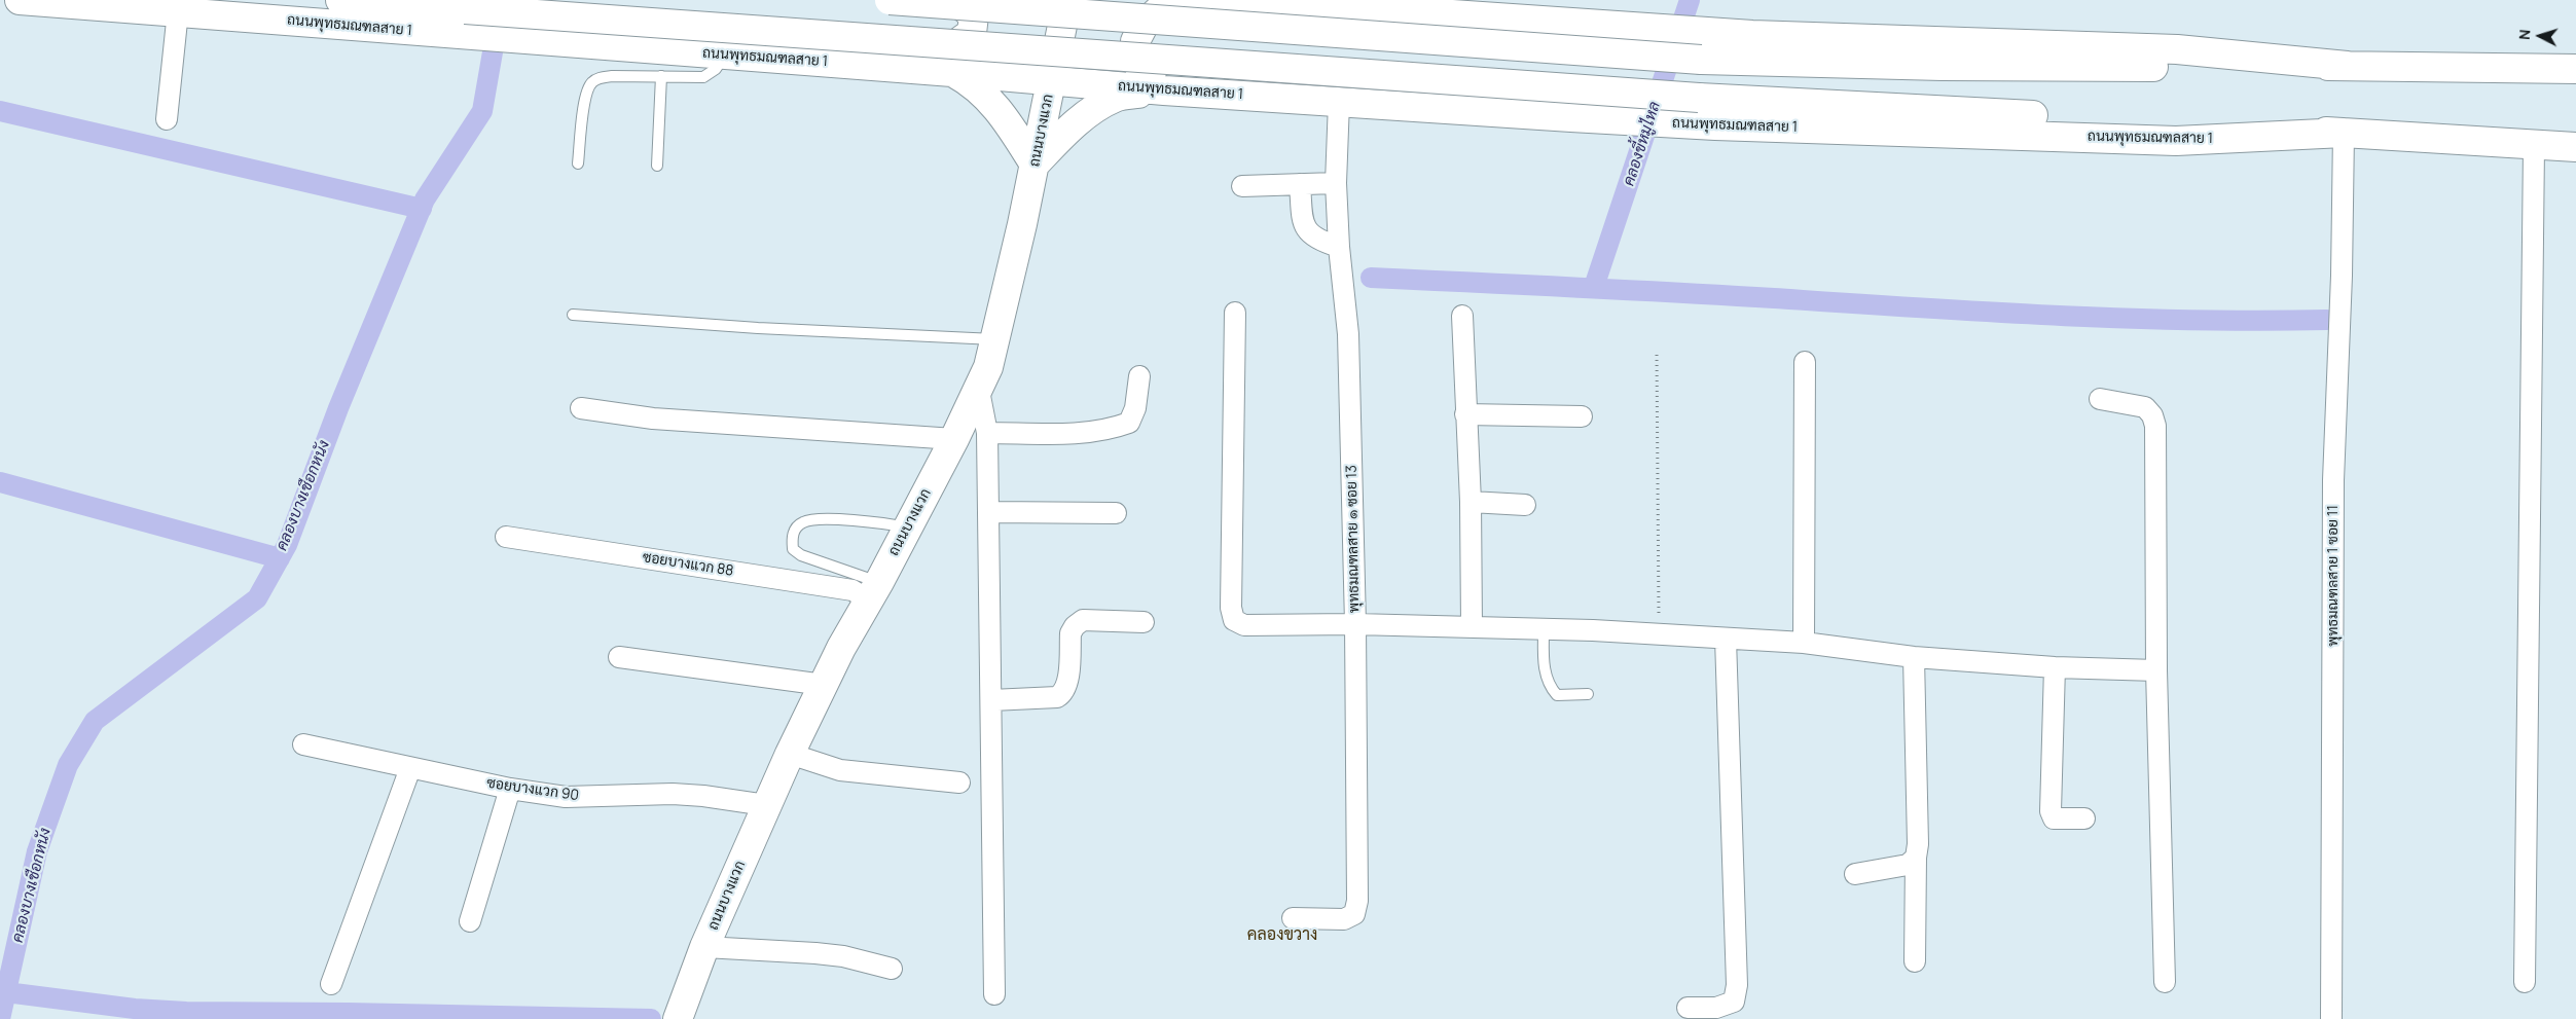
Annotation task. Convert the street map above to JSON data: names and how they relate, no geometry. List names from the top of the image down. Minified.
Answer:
{"streets":{"main road":["ถนนพุทธมณฑลสาย 1","ถนนบางแวก"],"street":["พุทธมณฑลสาย ๑ ซอย 13","ซอยบางแวก 88","พุทธมณฑลสาย 1 ซอย 11","ซอยบางแวก 90"]},"crossings":[["ถนนพุทธมณฑลสาย 1","ถนนบางแวก"],["ถนนพุทธมณฑลสาย 1","พุทธมณฑลสาย ๑ ซอย 13"],["ถนนพุทธมณฑลสาย 1","พุทธมณฑลสาย 1 ซอย 11"],["ถนนบางแวก","ซอยบางแวก 88"],["ถนนบางแวก","ซอยบางแวก 90"]],"districts":["คลองขวาง"],"water":["คลองขี้หมูไหล","คลองบางเชือกหนัง"],"north":"left"}
